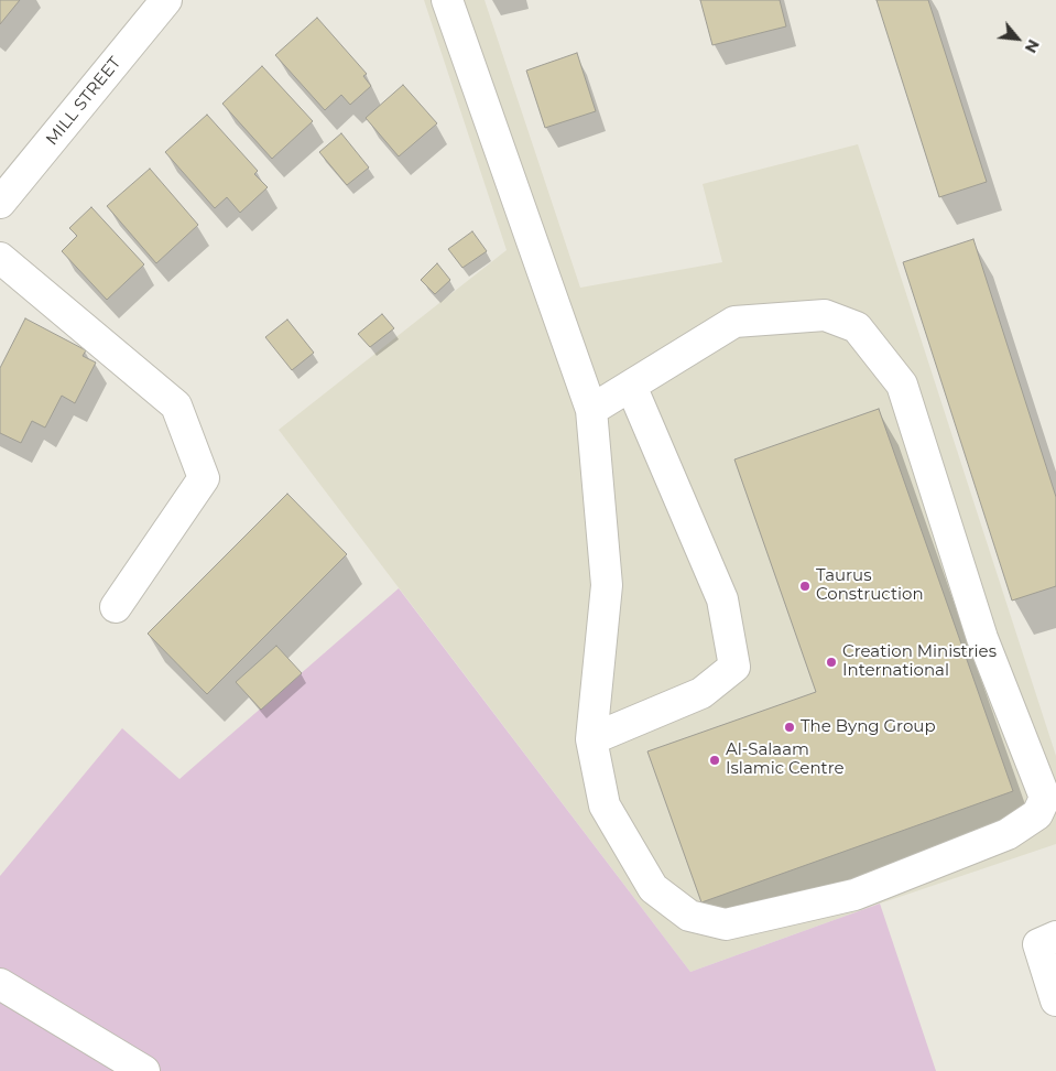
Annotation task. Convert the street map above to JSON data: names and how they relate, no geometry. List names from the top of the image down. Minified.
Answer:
{"streets":{"street":["MILL STREET"]},"places":["Taurus Construction","Creation Ministries International","The Byng Group","Al-Salaam Islamic Centre"],"north":"bottom right"}
